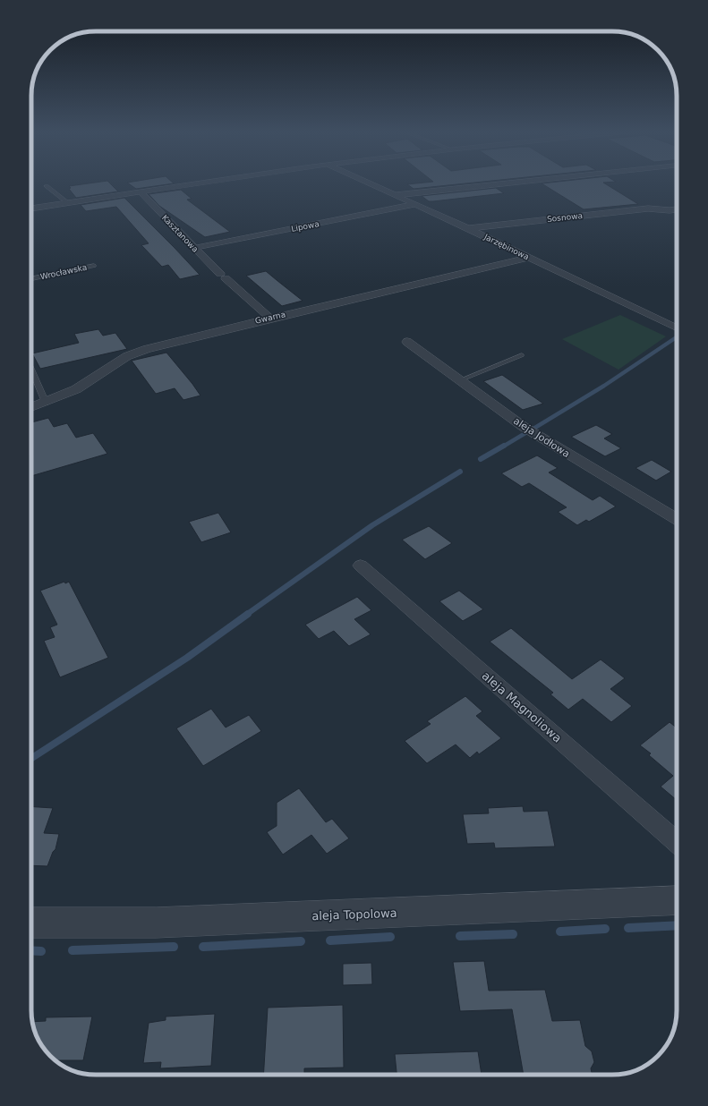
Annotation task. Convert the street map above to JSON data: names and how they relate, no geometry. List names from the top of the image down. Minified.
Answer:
{"streets":{"street":["Sosnowa","Lipowa","Kasztanowa","Jarzębinowa","Gwarna","aleja Jodłowa","aleja Magnoliowa","aleja Topolowa"],"lane":["Wrocławska"]},"crossings":[["Sosnowa","Jarzębinowa"],["Lipowa","Kasztanowa"],["Lipowa","Jarzębinowa"],["Kasztanowa","Gwarna"],["Jarzębinowa","Gwarna"]]}
